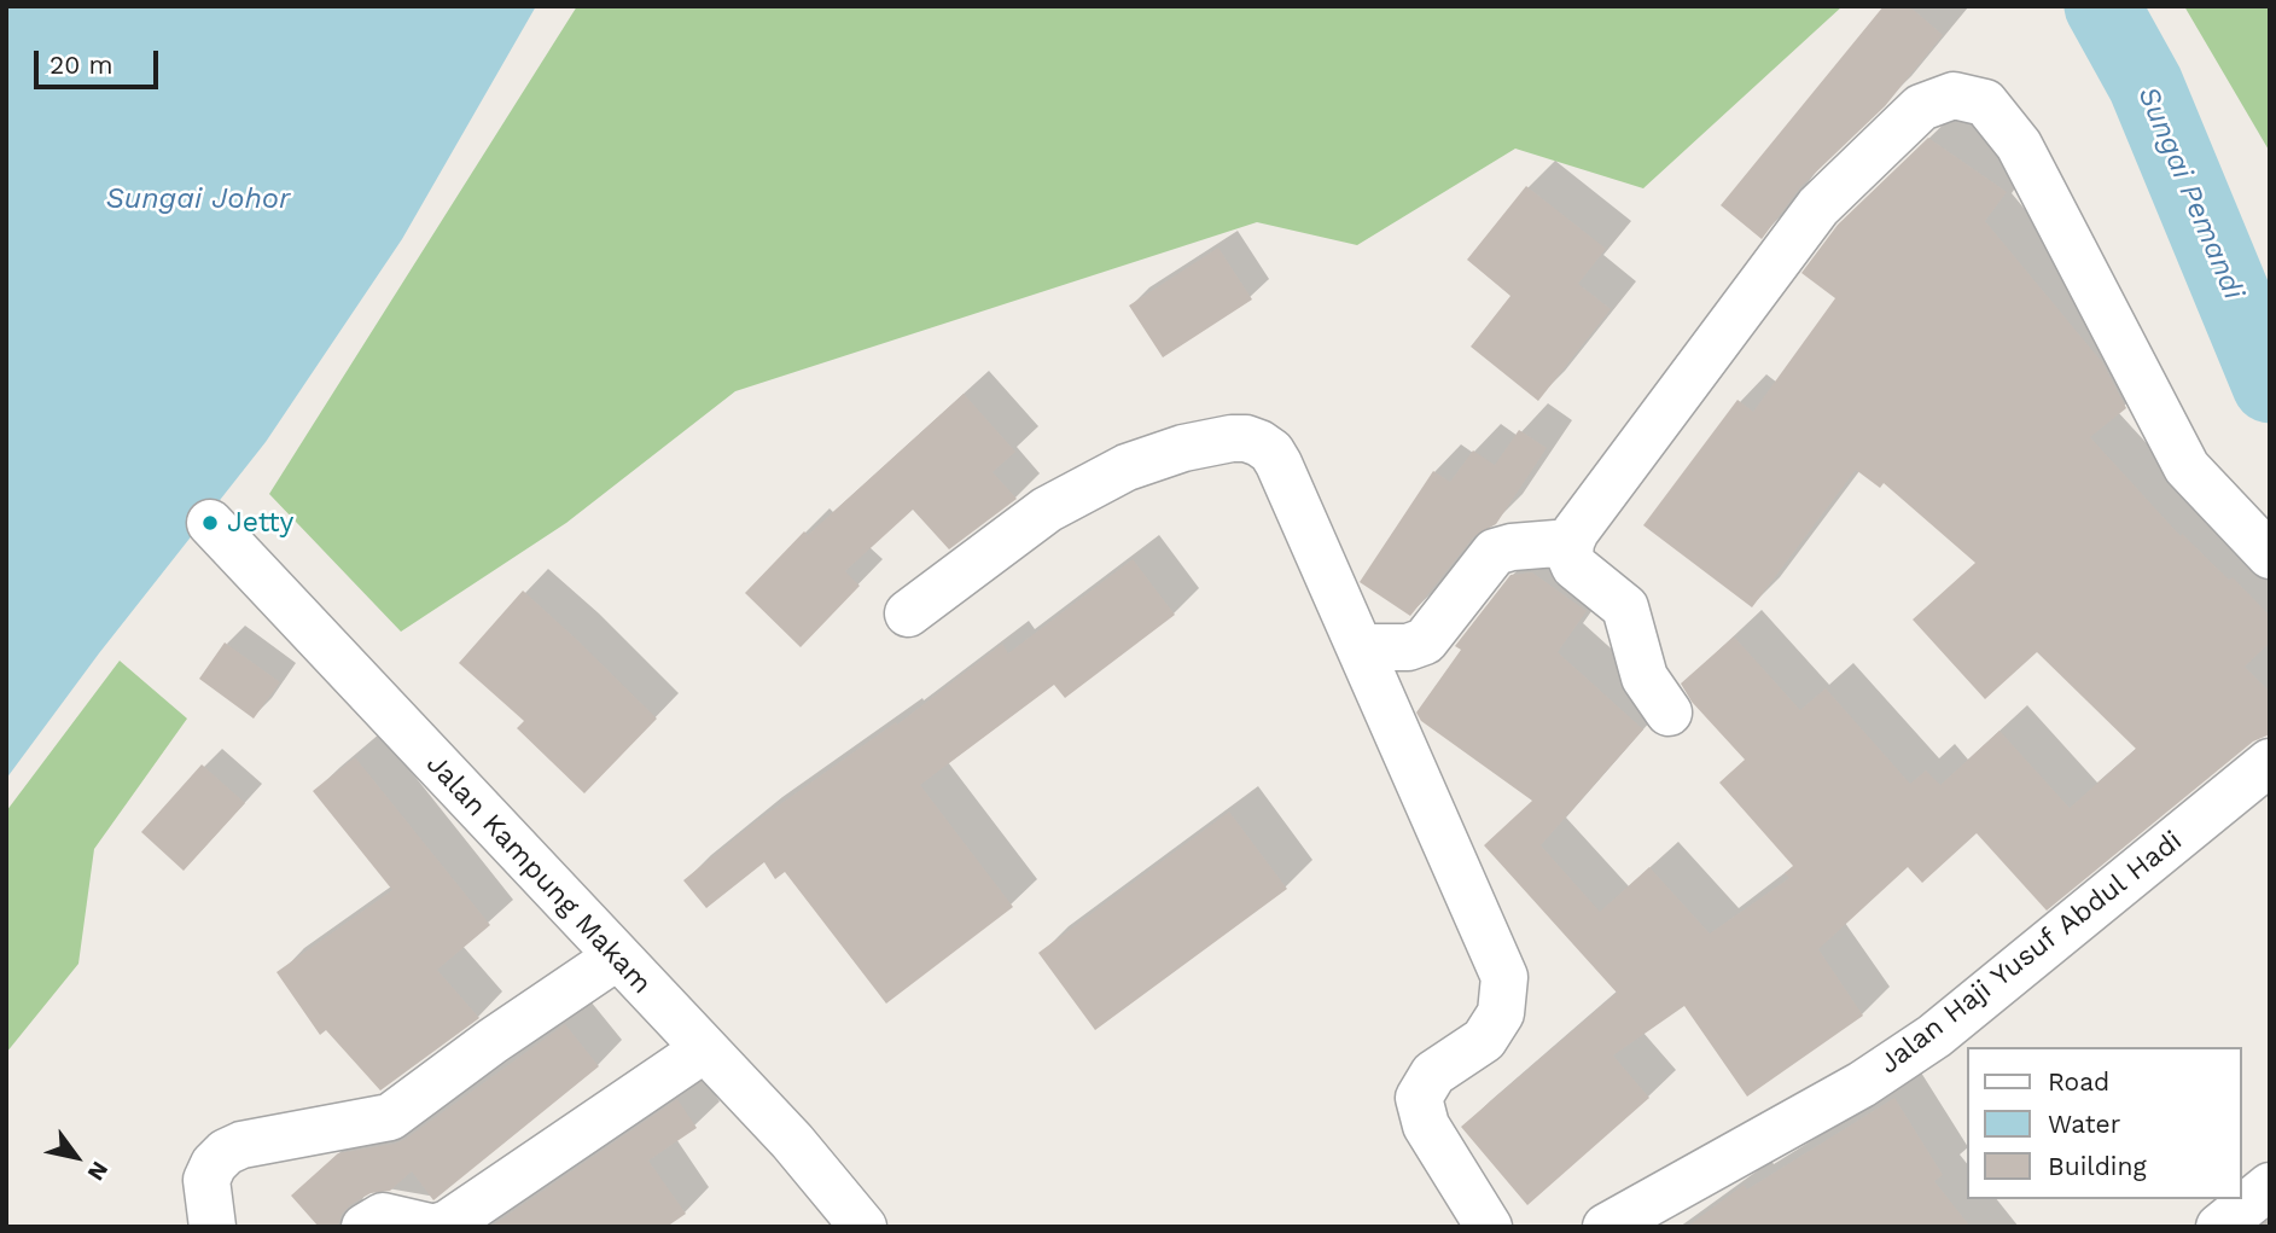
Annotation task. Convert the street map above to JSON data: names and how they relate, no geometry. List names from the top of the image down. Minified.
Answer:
{"streets":{"street":["Jalan Kampung Makam","Jalan Haji Yusuf Abdul Hadi"]},"water":["Sungai Pemandi","Sungai Johor"],"places":["Jetty"],"legend":["Road","Water","Building"],"scale_bar":"20 m","north":"bottom right"}
